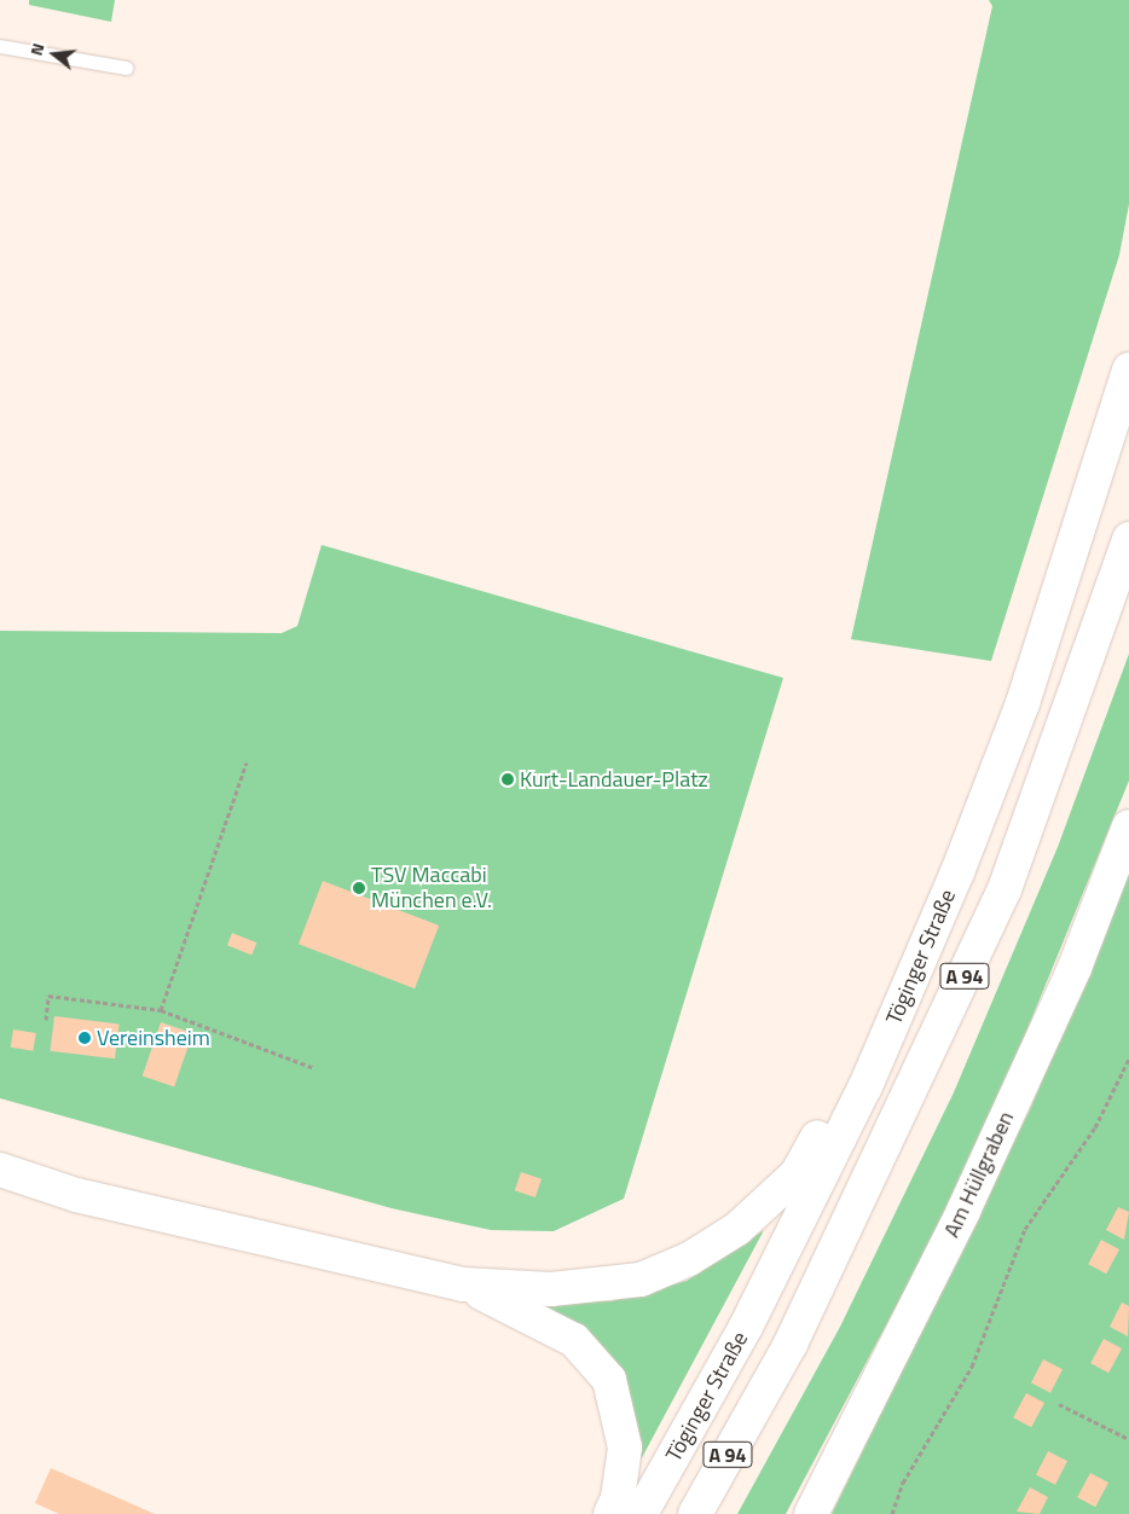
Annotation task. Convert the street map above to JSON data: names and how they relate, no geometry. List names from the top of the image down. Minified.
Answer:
{"streets":{"main road":["Töginger Straße","A 94","Am Hüllgraben"]},"places":["Kurt-Landauer-Platz","TSV Maccabi München e.V.","Vereinsheim"],"north":"left"}
